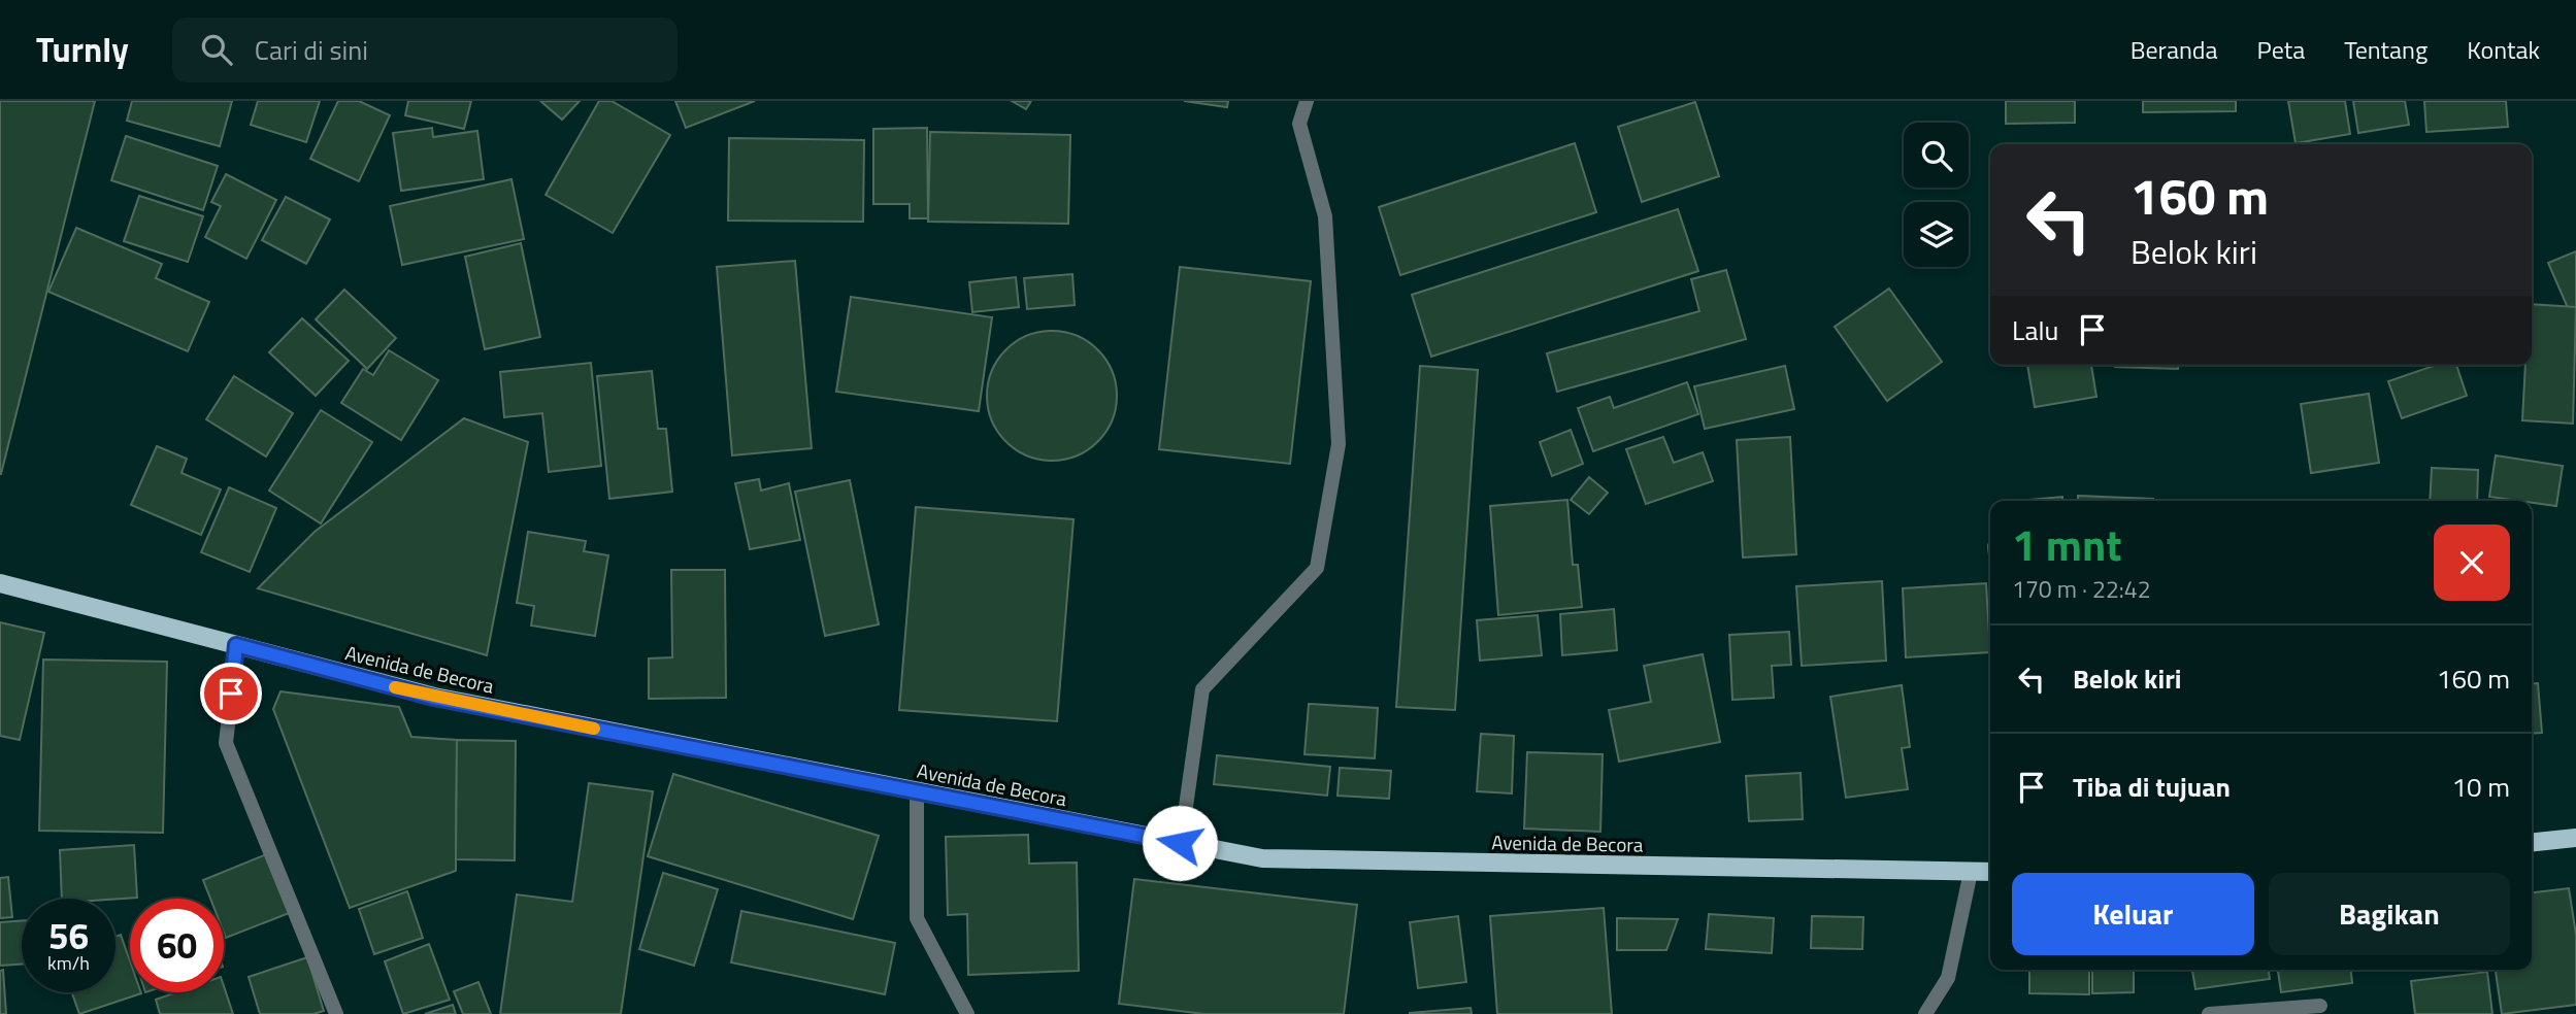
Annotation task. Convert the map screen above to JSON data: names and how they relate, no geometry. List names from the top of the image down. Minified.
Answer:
{"streets":{"main road":["Avenida de Becora"]},"page":{"header":"Turnly","search":"Cari di sini","nav":["Beranda","Peta","Tentang","Kontak"],"turn":["160 m","Belok kiri"],"then":"Lalu","heading":["1 mnt","170 m · 22:42"],"list":[{"name":"Belok kiri","value":"160 m"},{"name":"Tiba di tujuan","value":"10 m"}],"buttons":["Keluar","Bagikan"],"speed":"56 km/h","limit":"60"}}
